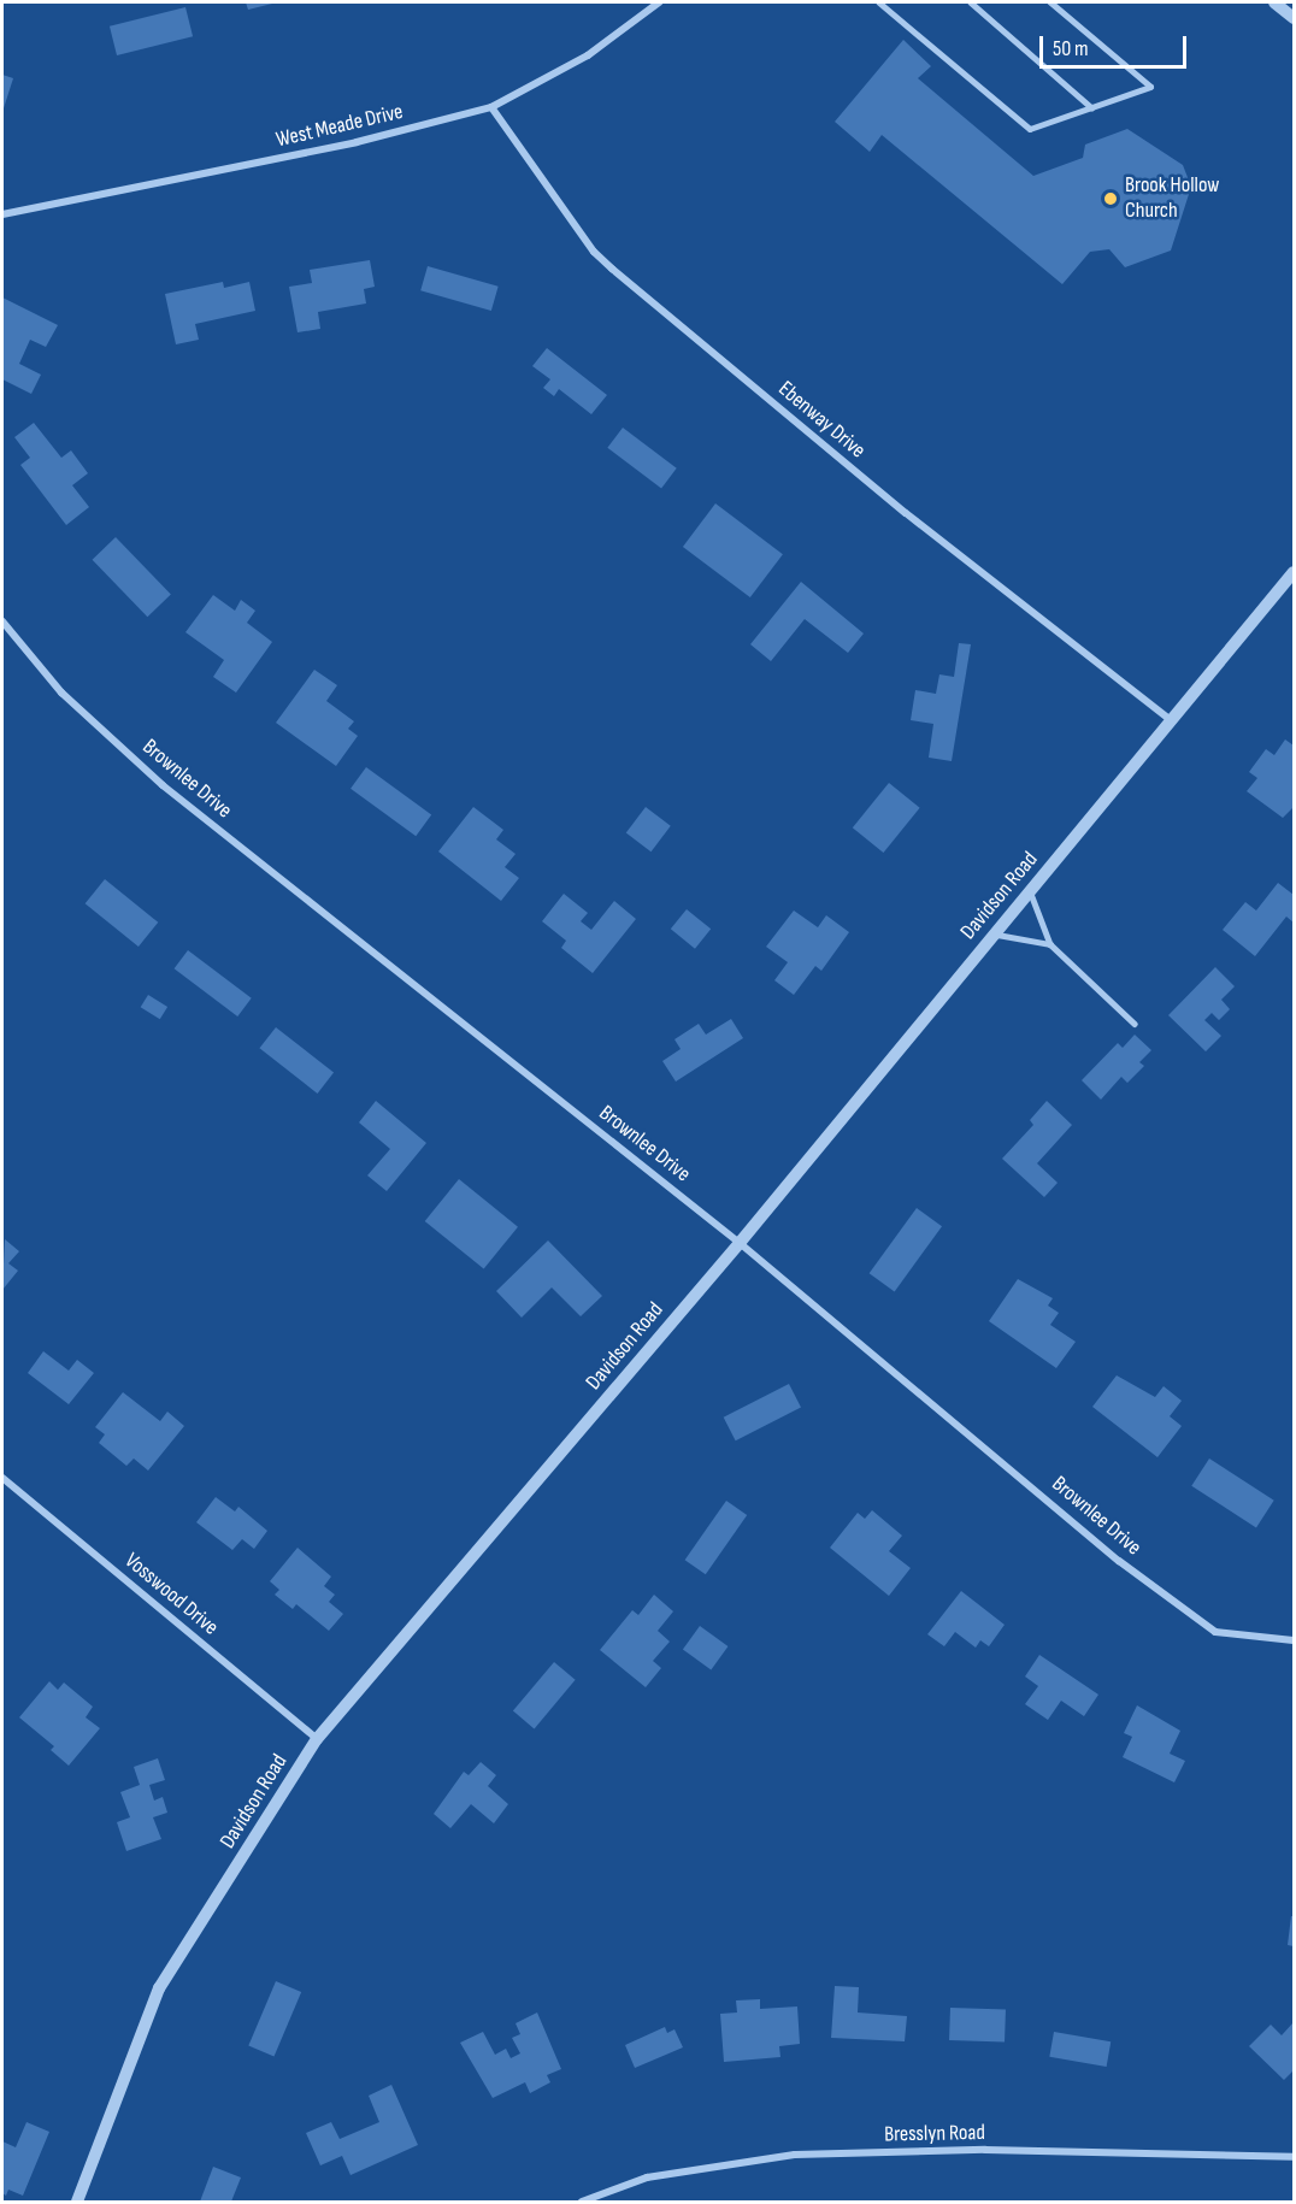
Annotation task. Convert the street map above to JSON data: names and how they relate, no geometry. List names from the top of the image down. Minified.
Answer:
{"streets":{"street":["West Meade Drive","Ebenway Drive","Brownlee Drive","Davidson Road","Vosswood Drive","Bresslyn Road"]},"crossings":[["West Meade Drive","Ebenway Drive"],["Ebenway Drive","Davidson Road"],["Brownlee Drive","Davidson Road"],["Davidson Road","Vosswood Drive"]],"places":["Brook Hollow Church"],"scale_bar":"50 m"}
